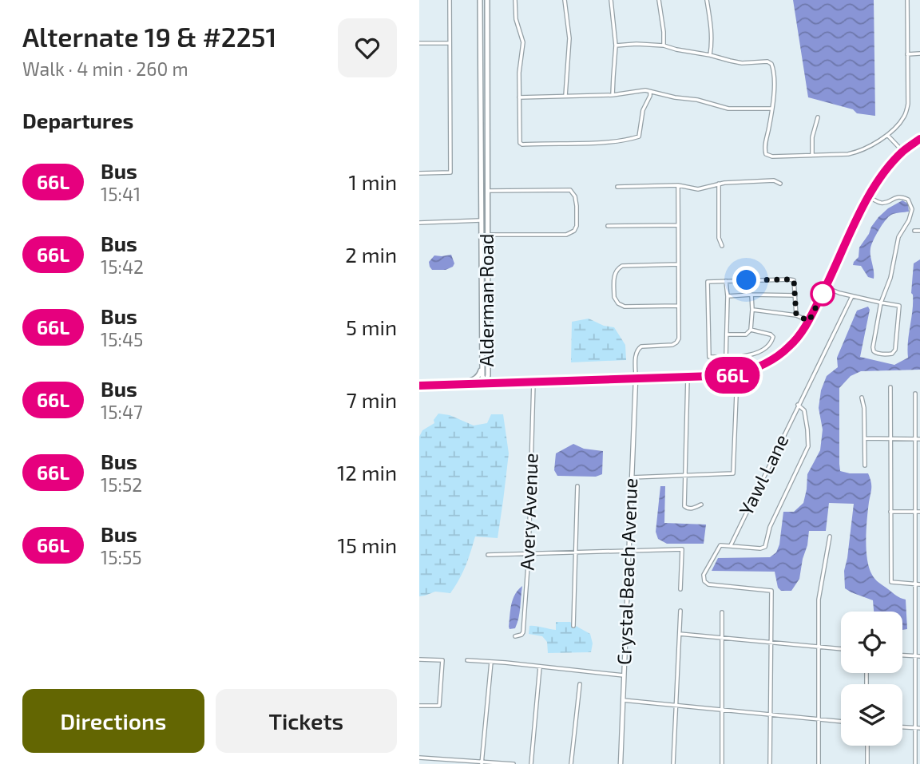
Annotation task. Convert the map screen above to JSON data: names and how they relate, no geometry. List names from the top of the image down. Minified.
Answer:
{"streets":{"main road":["Alderman Road"],"street":["Yawl Lane","Avery Avenue","Crystal Beach Avenue"]},"lines":["bus line 66L"],"page":{"heading":[["Alternate 19 & #2251","Walk · 4 min · 260 m"],"Departures"],"on_map":"66L","list":[{"mark":"66L","name":"Bus","note":"15:41","value":"1 min"},{"mark":"66L","name":"Bus","note":"15:42","value":"2 min"},{"mark":"66L","name":"Bus","note":"15:45","value":"5 min"},{"mark":"66L","name":"Bus","note":"15:47","value":"7 min"},{"mark":"66L","name":"Bus","note":"15:52","value":"12 min"},{"mark":"66L","name":"Bus","note":"15:55","value":"15 min"}],"buttons":["Directions","Tickets"]}}
